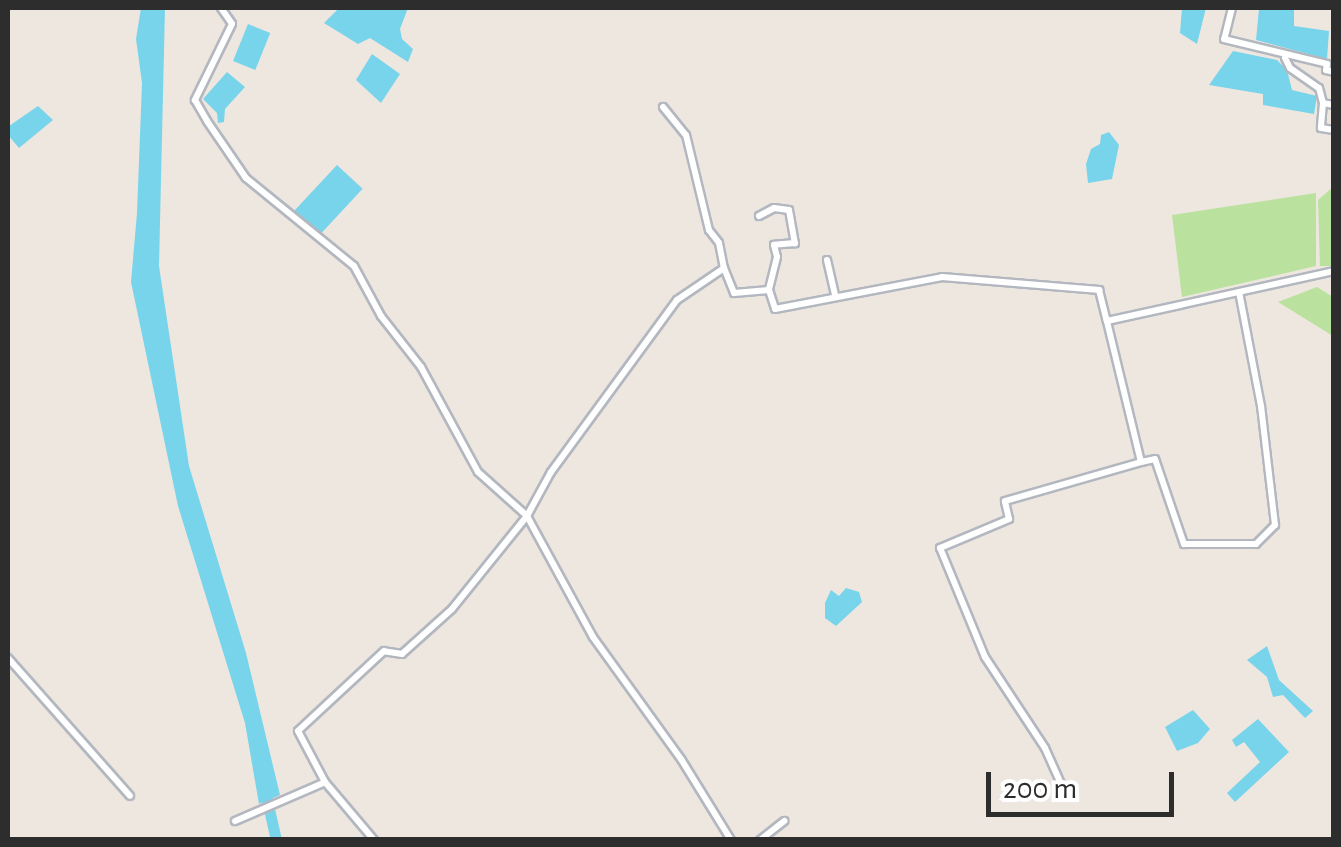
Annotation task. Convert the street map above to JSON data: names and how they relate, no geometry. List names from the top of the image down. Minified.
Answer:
{"scale_bar":"200 m"}
